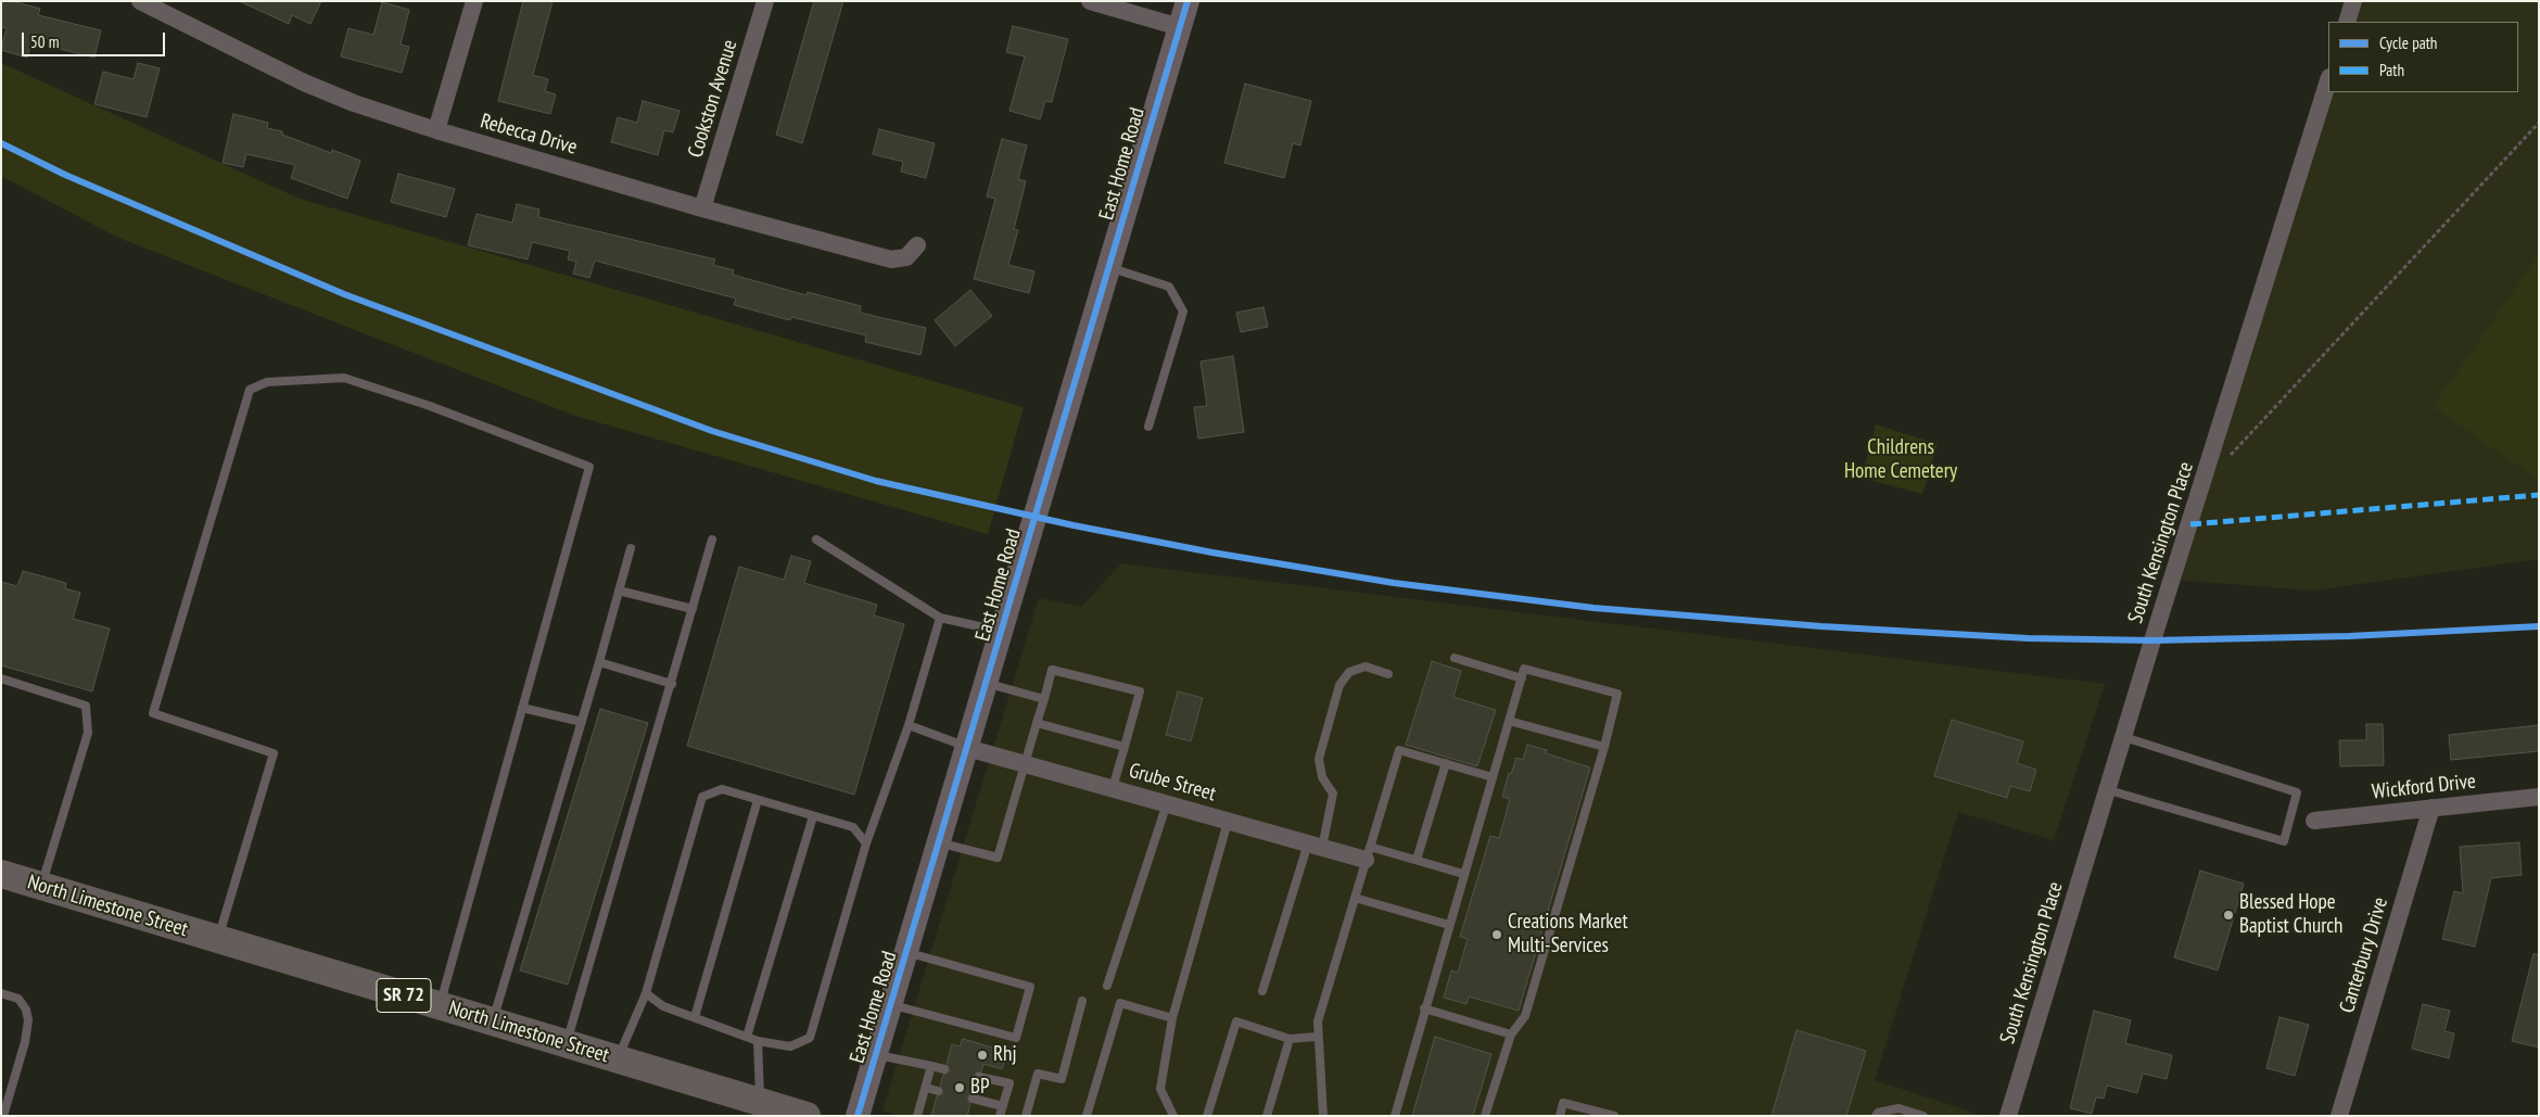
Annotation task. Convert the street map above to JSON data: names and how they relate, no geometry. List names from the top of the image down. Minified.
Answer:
{"streets":{"main road":["North Limestone Street","SR 72"],"street":["Cookston Avenue","Rebecca Drive","East Home Road","South Kensington Place","Grube Street","Wickford Drive","Canterbury Drive"]},"crossings":[["Cookston Avenue","Rebecca Drive"],["East Home Road","Grube Street"],["Wickford Drive","Canterbury Drive"]],"parks":["Childrens Home Cemetery"],"places":["Blessed Hope Baptist Church","Creations Market Multi-Services","Rhj","BP"],"legend":["Cycle path","Path"],"scale_bar":"50 m"}
